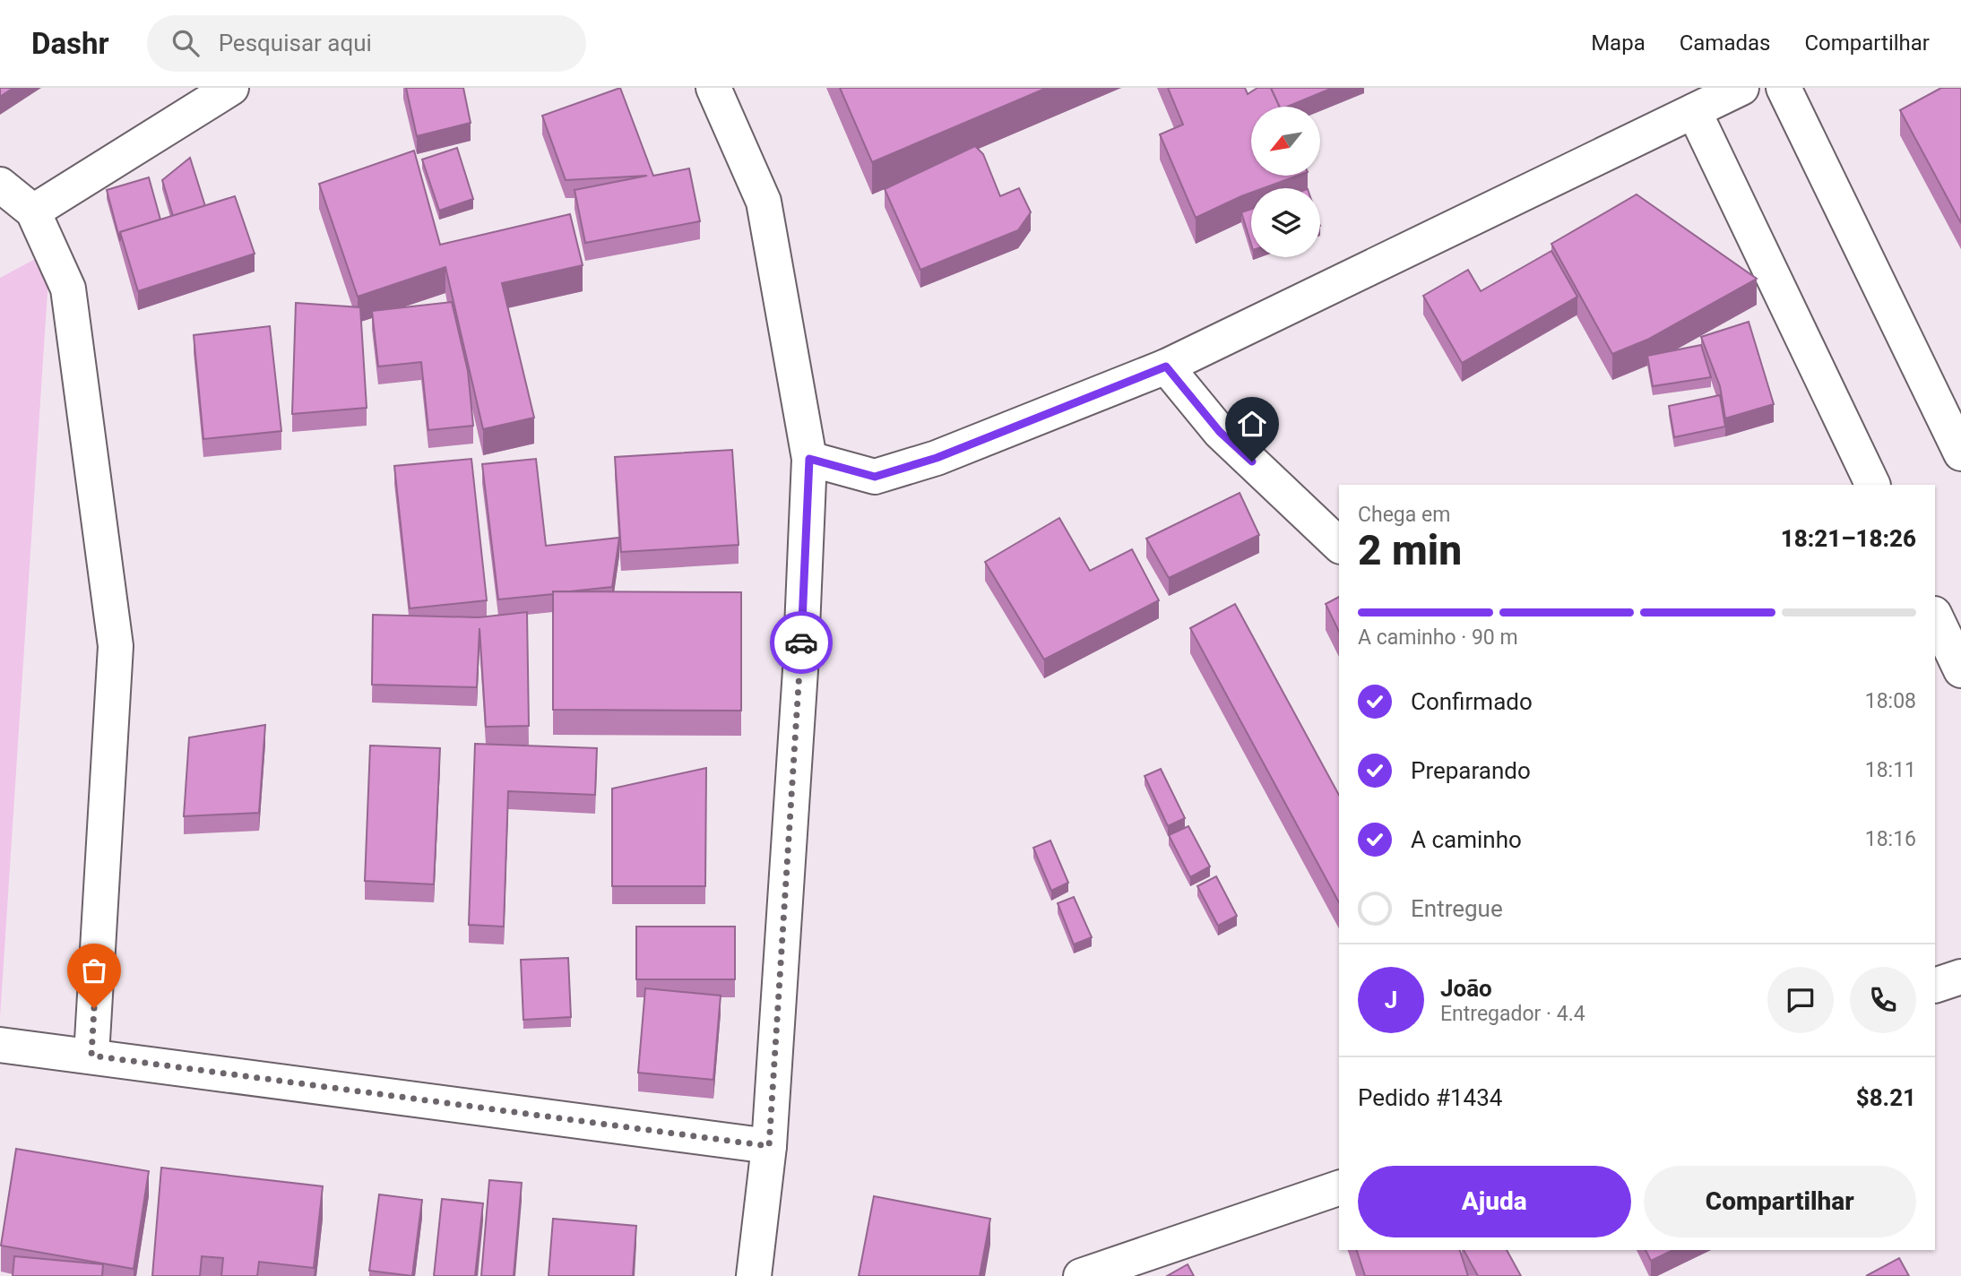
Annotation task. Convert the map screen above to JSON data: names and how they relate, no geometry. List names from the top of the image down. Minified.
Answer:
{"north":"bottom left","page":{"header":"Dashr","search":"Pesquisar aqui","nav":["Mapa","Camadas","Compartilhar"],"heading":["2 min","Chega em","18:21–18:26"],"panel":["João","Entregador · 4.4","Pedido #1434","$8.21"],"bar":"A caminho · 90 m","list":[["Confirmado","18:08"],["Preparando","18:11"],["A caminho","18:16"],"Entregue"],"round":"J","buttons":["Ajuda","Compartilhar"]}}
